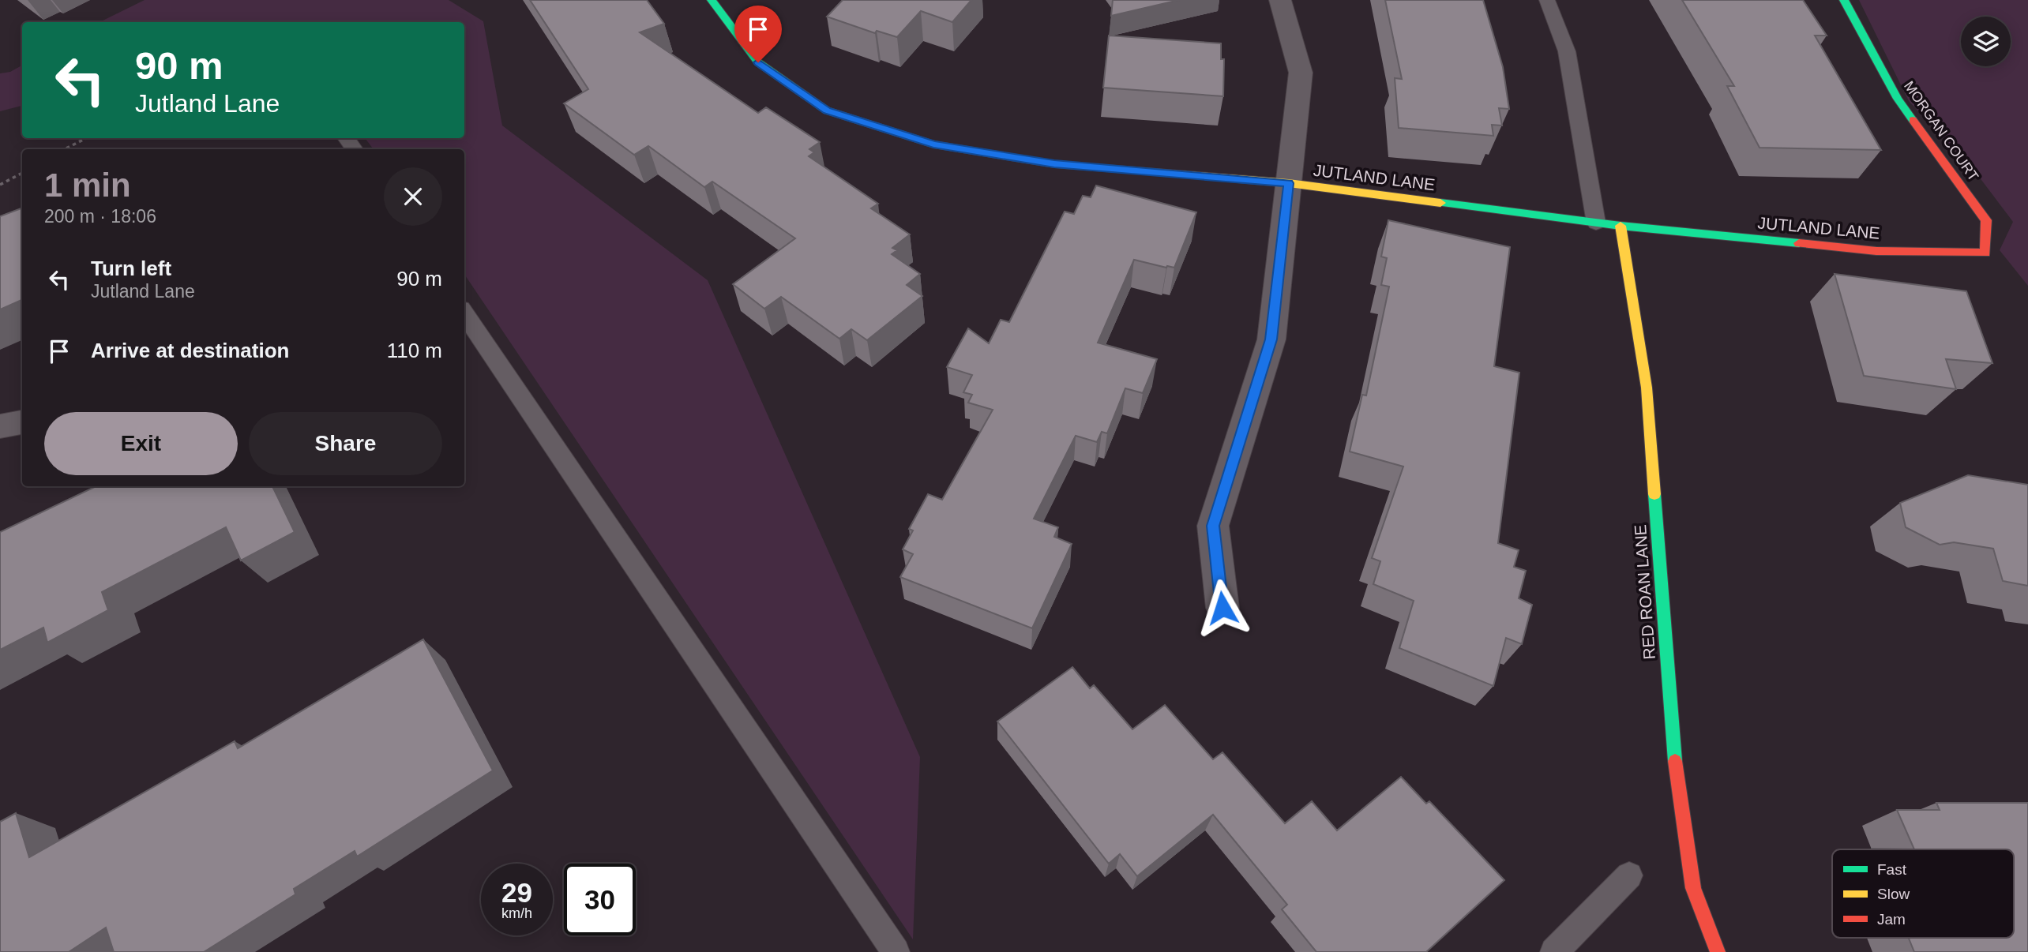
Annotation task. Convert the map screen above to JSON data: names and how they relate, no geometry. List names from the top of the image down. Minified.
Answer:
{"streets":{"street":["MORGAN COURT","JUTLAND LANE","RED ROAN LANE"]},"crossings":[["MORGAN COURT","JUTLAND LANE"],["JUTLAND LANE","RED ROAN LANE"]],"legend":["Fast","Slow","Jam"],"page":{"turn":["90 m","Jutland Lane"],"heading":["1 min","200 m · 18:06"],"list":[{"name":"Turn left","note":"Jutland Lane","value":"90 m"},{"name":"Arrive at destination","value":"110 m"}],"buttons":["Exit","Share"],"speed":"29 km/h","limit":"30"}}
